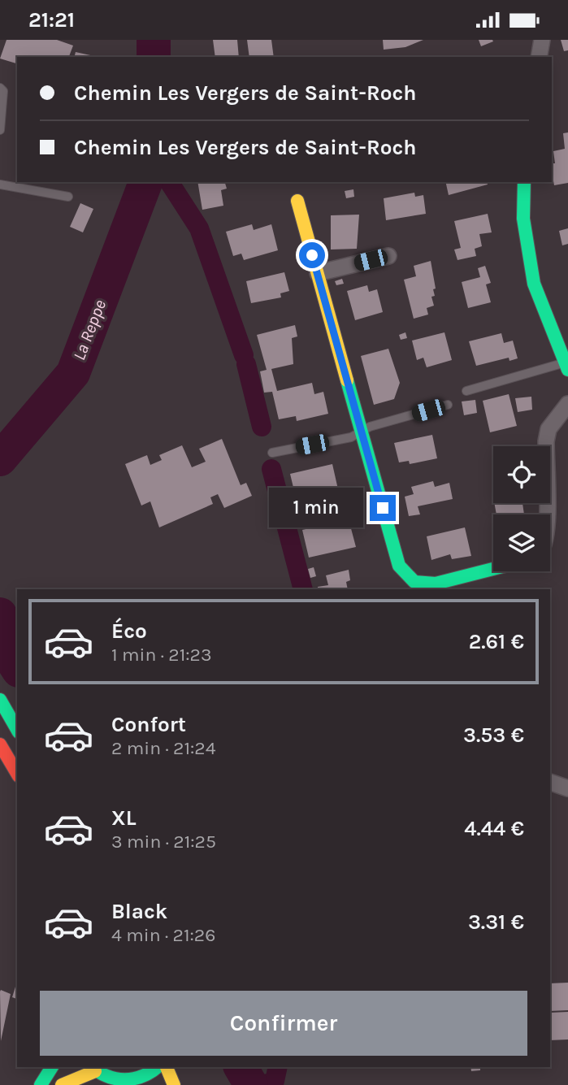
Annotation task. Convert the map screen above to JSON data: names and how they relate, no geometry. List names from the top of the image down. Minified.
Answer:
{"water":["La Reppe"],"page":{"status":"21:21","banner":["Chemin Les Vergers de Saint-Roch","Chemin Les Vergers de Saint-Roch"],"bubble":"1 min","list":[{"name":"Éco","note":"1 min · 21:23","value":"2.61 €"},{"name":"Confort","note":"2 min · 21:24","value":"3.53 €"},{"name":"XL","note":"3 min · 21:25","value":"4.44 €"},{"name":"Black","note":"4 min · 21:26","value":"3.31 €"}],"buttons":"Confirmer"}}
